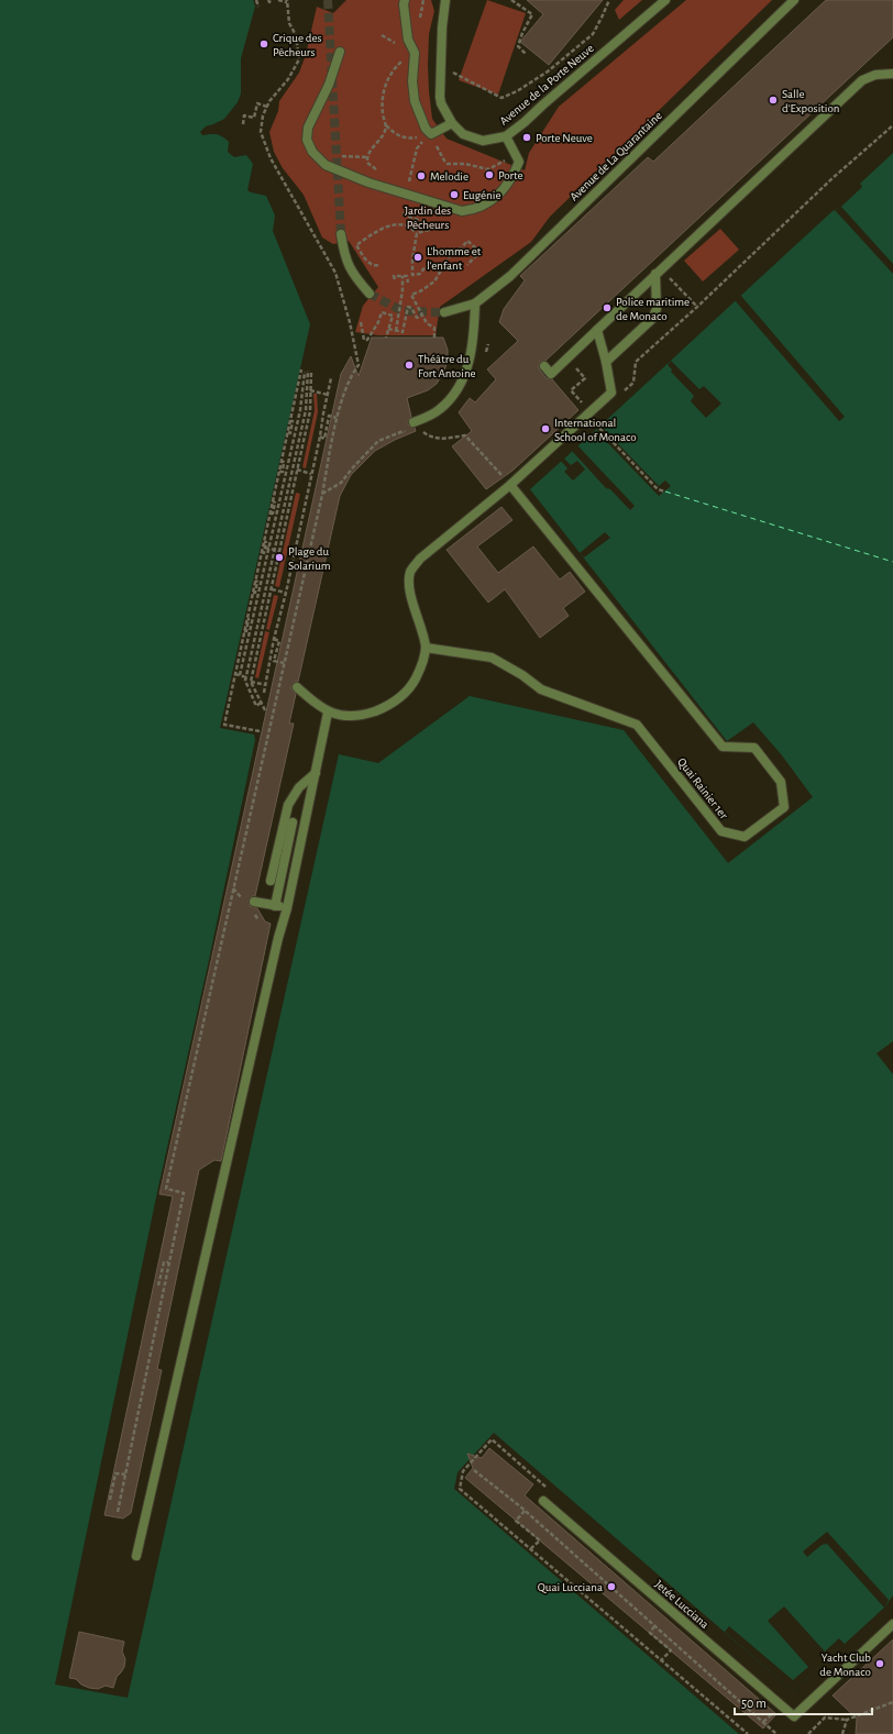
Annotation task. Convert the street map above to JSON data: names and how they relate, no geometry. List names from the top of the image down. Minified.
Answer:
{"streets":{"street":["Avenue de la Porte Neuve","Avenue de La Quarantaine","Quai Rainier 1er","Jetée Lucciana"]},"parks":["Jardin des Pêcheurs"],"places":["Crique des Pêcheurs","Salle d'Exposition","Porte Neuve","Porte","Melodie","Eugénie","L'homme et l'enfant","Police maritime de Monaco","Théâtre du Fort Antoine","International School of Monaco","Plage du Solarium","Quai Lucciana","Yacht Club de Monaco"],"scale_bar":"50 m"}
